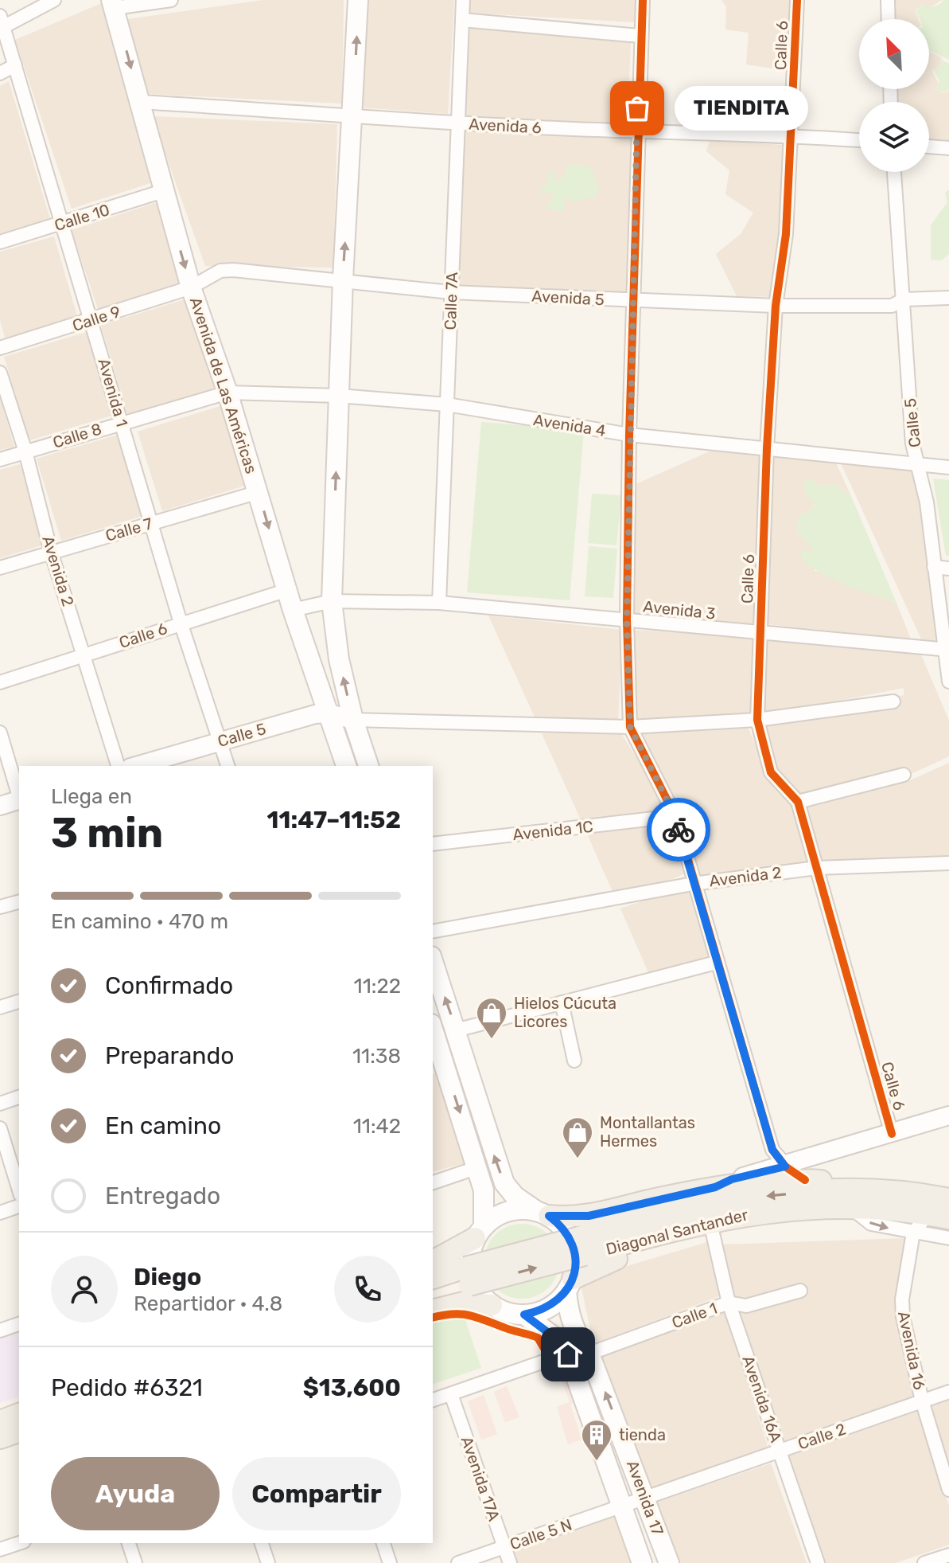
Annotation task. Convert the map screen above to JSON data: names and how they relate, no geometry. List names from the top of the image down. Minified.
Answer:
{"streets":{"main road":["Avenida de Las Américas","Diagonal Santander","Avenida 17"],"street":["Calle 6","Avenida 6","Calle 10","Avenida 5","Calle 7A","Calle 9","Avenida 1","Calle 5","Avenida 4","Calle 8","Calle 7","Avenida 2","Avenida 3","Avenida 1C","Calle 1","Avenida 16","Avenida 16A","Calle 2","Avenida 17A","Calle 5 N"]},"crossings":[["Calle 6","Avenida 6"],["Calle 6","Avenida 5"],["Calle 6","Avenida de Las Américas"],["Calle 6","Avenida 1"],["Calle 6","Avenida 4"],["Calle 6","Avenida 2"],["Calle 6","Avenida 3"],["Avenida 6","Calle 7A"],["Avenida 6","Avenida de Las Américas"],["Calle 10","Avenida de Las Américas"],["Calle 10","Avenida 1"],["Avenida 5","Calle 7A"],["Avenida 5","Calle 9"],["Avenida 5","Avenida de Las Américas"],["Avenida 5","Calle 5"],["Calle 7A","Avenida 4"],["Calle 7A","Avenida 3"],["Calle 9","Avenida de Las Américas"],["Calle 9","Avenida 1"],["Avenida de Las Américas","Calle 5"],["Avenida de Las Américas","Avenida 4"],["Avenida de Las Américas","Calle 8"],["Avenida de Las Américas","Calle 7"],["Avenida de Las Américas","Avenida 3"],["Avenida 1","Calle 5"],["Avenida 1","Calle 8"],["Avenida 1","Calle 7"],["Calle 5","Avenida 4"],["Calle 5","Avenida 3"],["Avenida 4","Calle 8"],["Calle 8","Avenida 2"],["Calle 7","Avenida 2"],["Calle 1","Avenida 16A"],["Calle 1","Avenida 17"],["Avenida 16","Calle 2"],["Avenida 16A","Calle 2"],["Calle 2","Avenida 17"],["Calle 2","Calle 5 N"],["Avenida 17A","Calle 5 N"],["Avenida 17","Calle 5 N"]],"places":{"other":["TIENDITA"],"shop":["Hielos Cúcuta Licores","Montallantas Hermes"],"building":["tienda"]},"north":"top left","page":{"bubble":"TIENDITA","heading":["3 min","Llega en","11:47–11:52"],"panel":["Diego","Repartidor · 4.8","Pedido #6321","$13,600"],"bar":"En camino · 470 m","list":[["Confirmado","11:22"],["Preparando","11:38"],["En camino","11:42"],"Entregado"],"buttons":["Ayuda","Compartir"]}}
